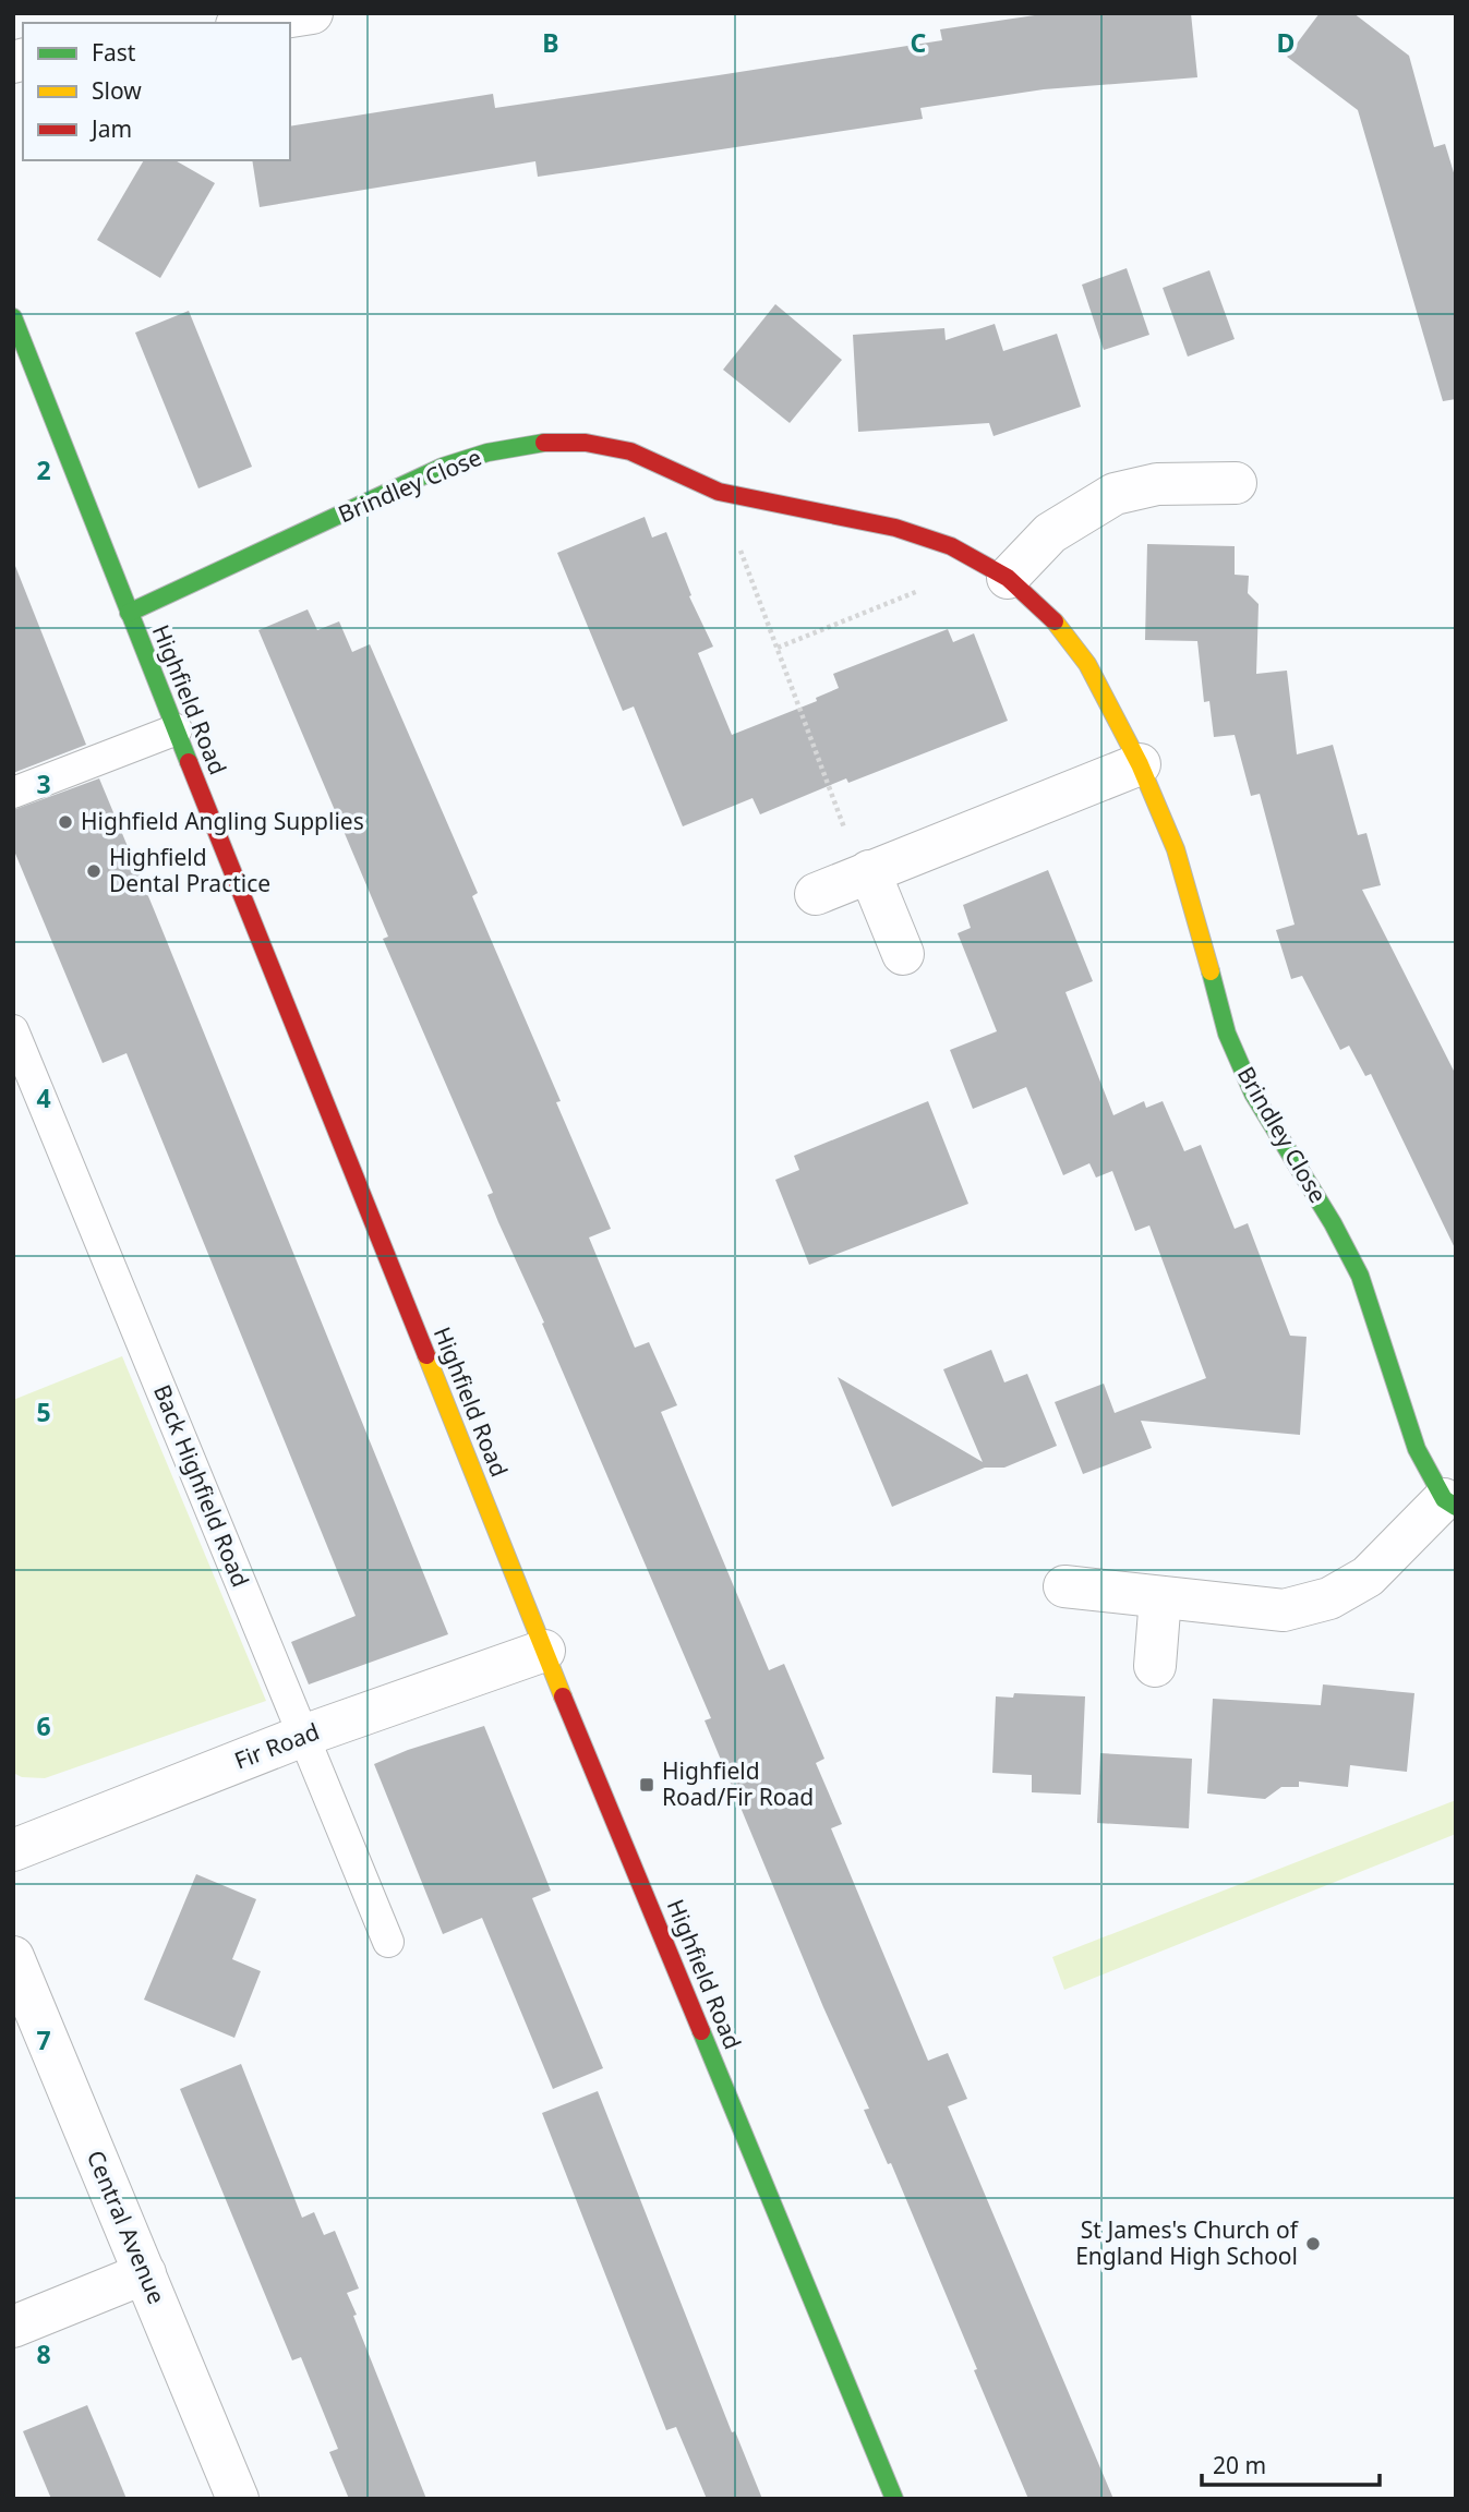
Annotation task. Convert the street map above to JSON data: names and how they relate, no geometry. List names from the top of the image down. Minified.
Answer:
{"streets":{"street":["Brindley Close","Highfield Road","Fir Road","Central Avenue"],"lane":["Back Highfield Road"]},"crossings":[["Brindley Close","Highfield Road"],["Highfield Road","Fir Road"],["Back Highfield Road","Fir Road"]],"places":{"other":["Highfield Angling Supplies","Highfield Dental Practice","St James's Church of England High School"],"transit":["Highfield Road/Fir Road"]},"legend":["Fast","Slow","Jam"],"scale_bar":"20 m","grid":{"columns":["B","C","D"],"rows":["2","3","4","5","6","7","8"]}}
